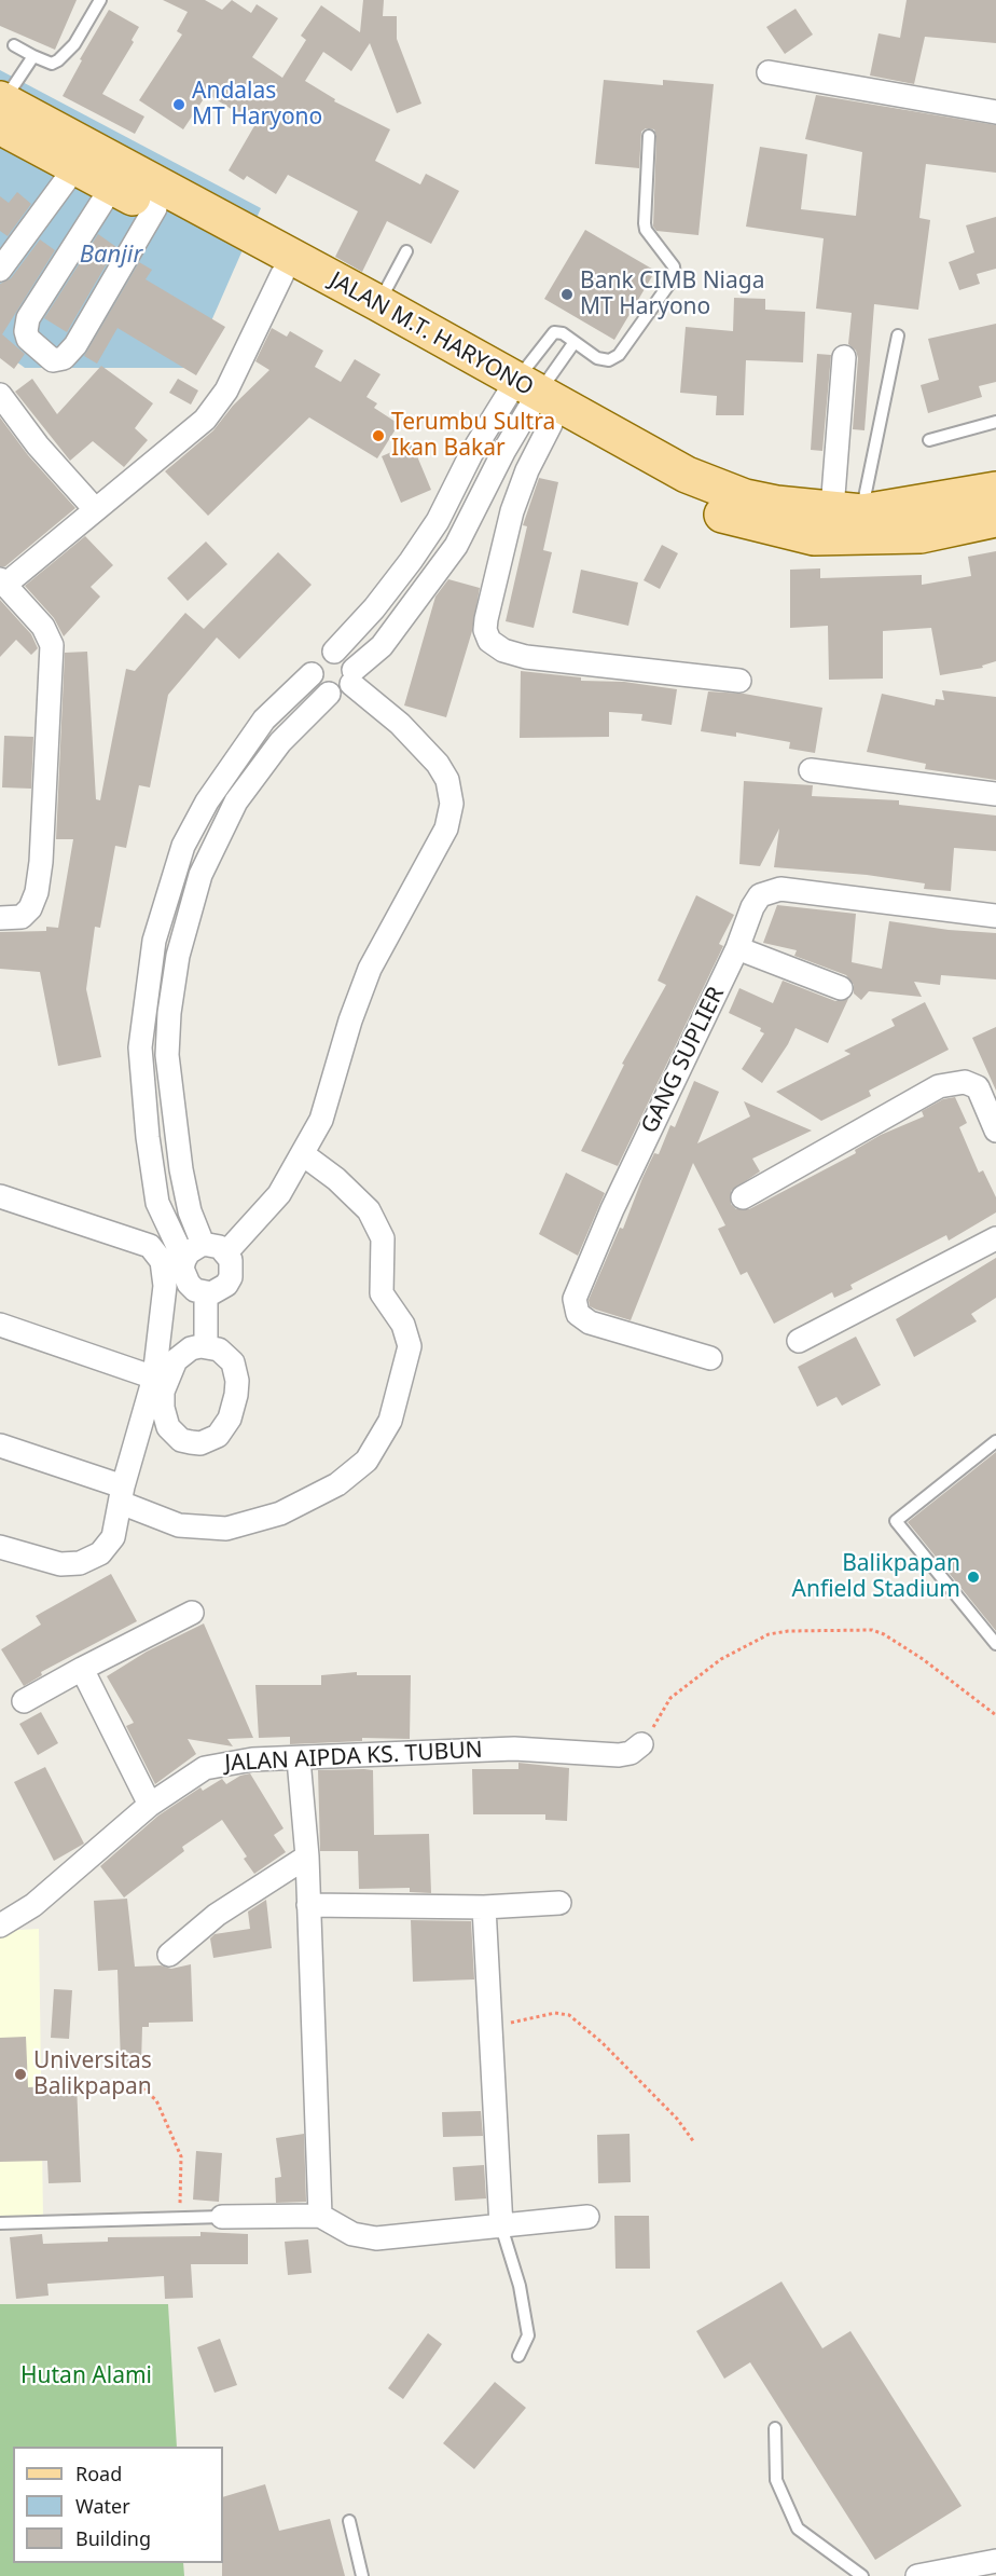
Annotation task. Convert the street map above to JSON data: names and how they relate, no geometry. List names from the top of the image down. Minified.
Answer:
{"streets":{"main road":["JALAN M.T. HARYONO"],"street":["GANG SUPLIER","JALAN AIPDA KS. TUBUN"]},"water":["Banjir"],"parks":["Hutan Alami"],"places":["Andalas MT Haryono","Bank CIMB Niaga MT Haryono","Terumbu Sultra Ikan Bakar","Balikpapan Anfield Stadium","Universitas Balikpapan"],"legend":["Road","Water","Building"]}
